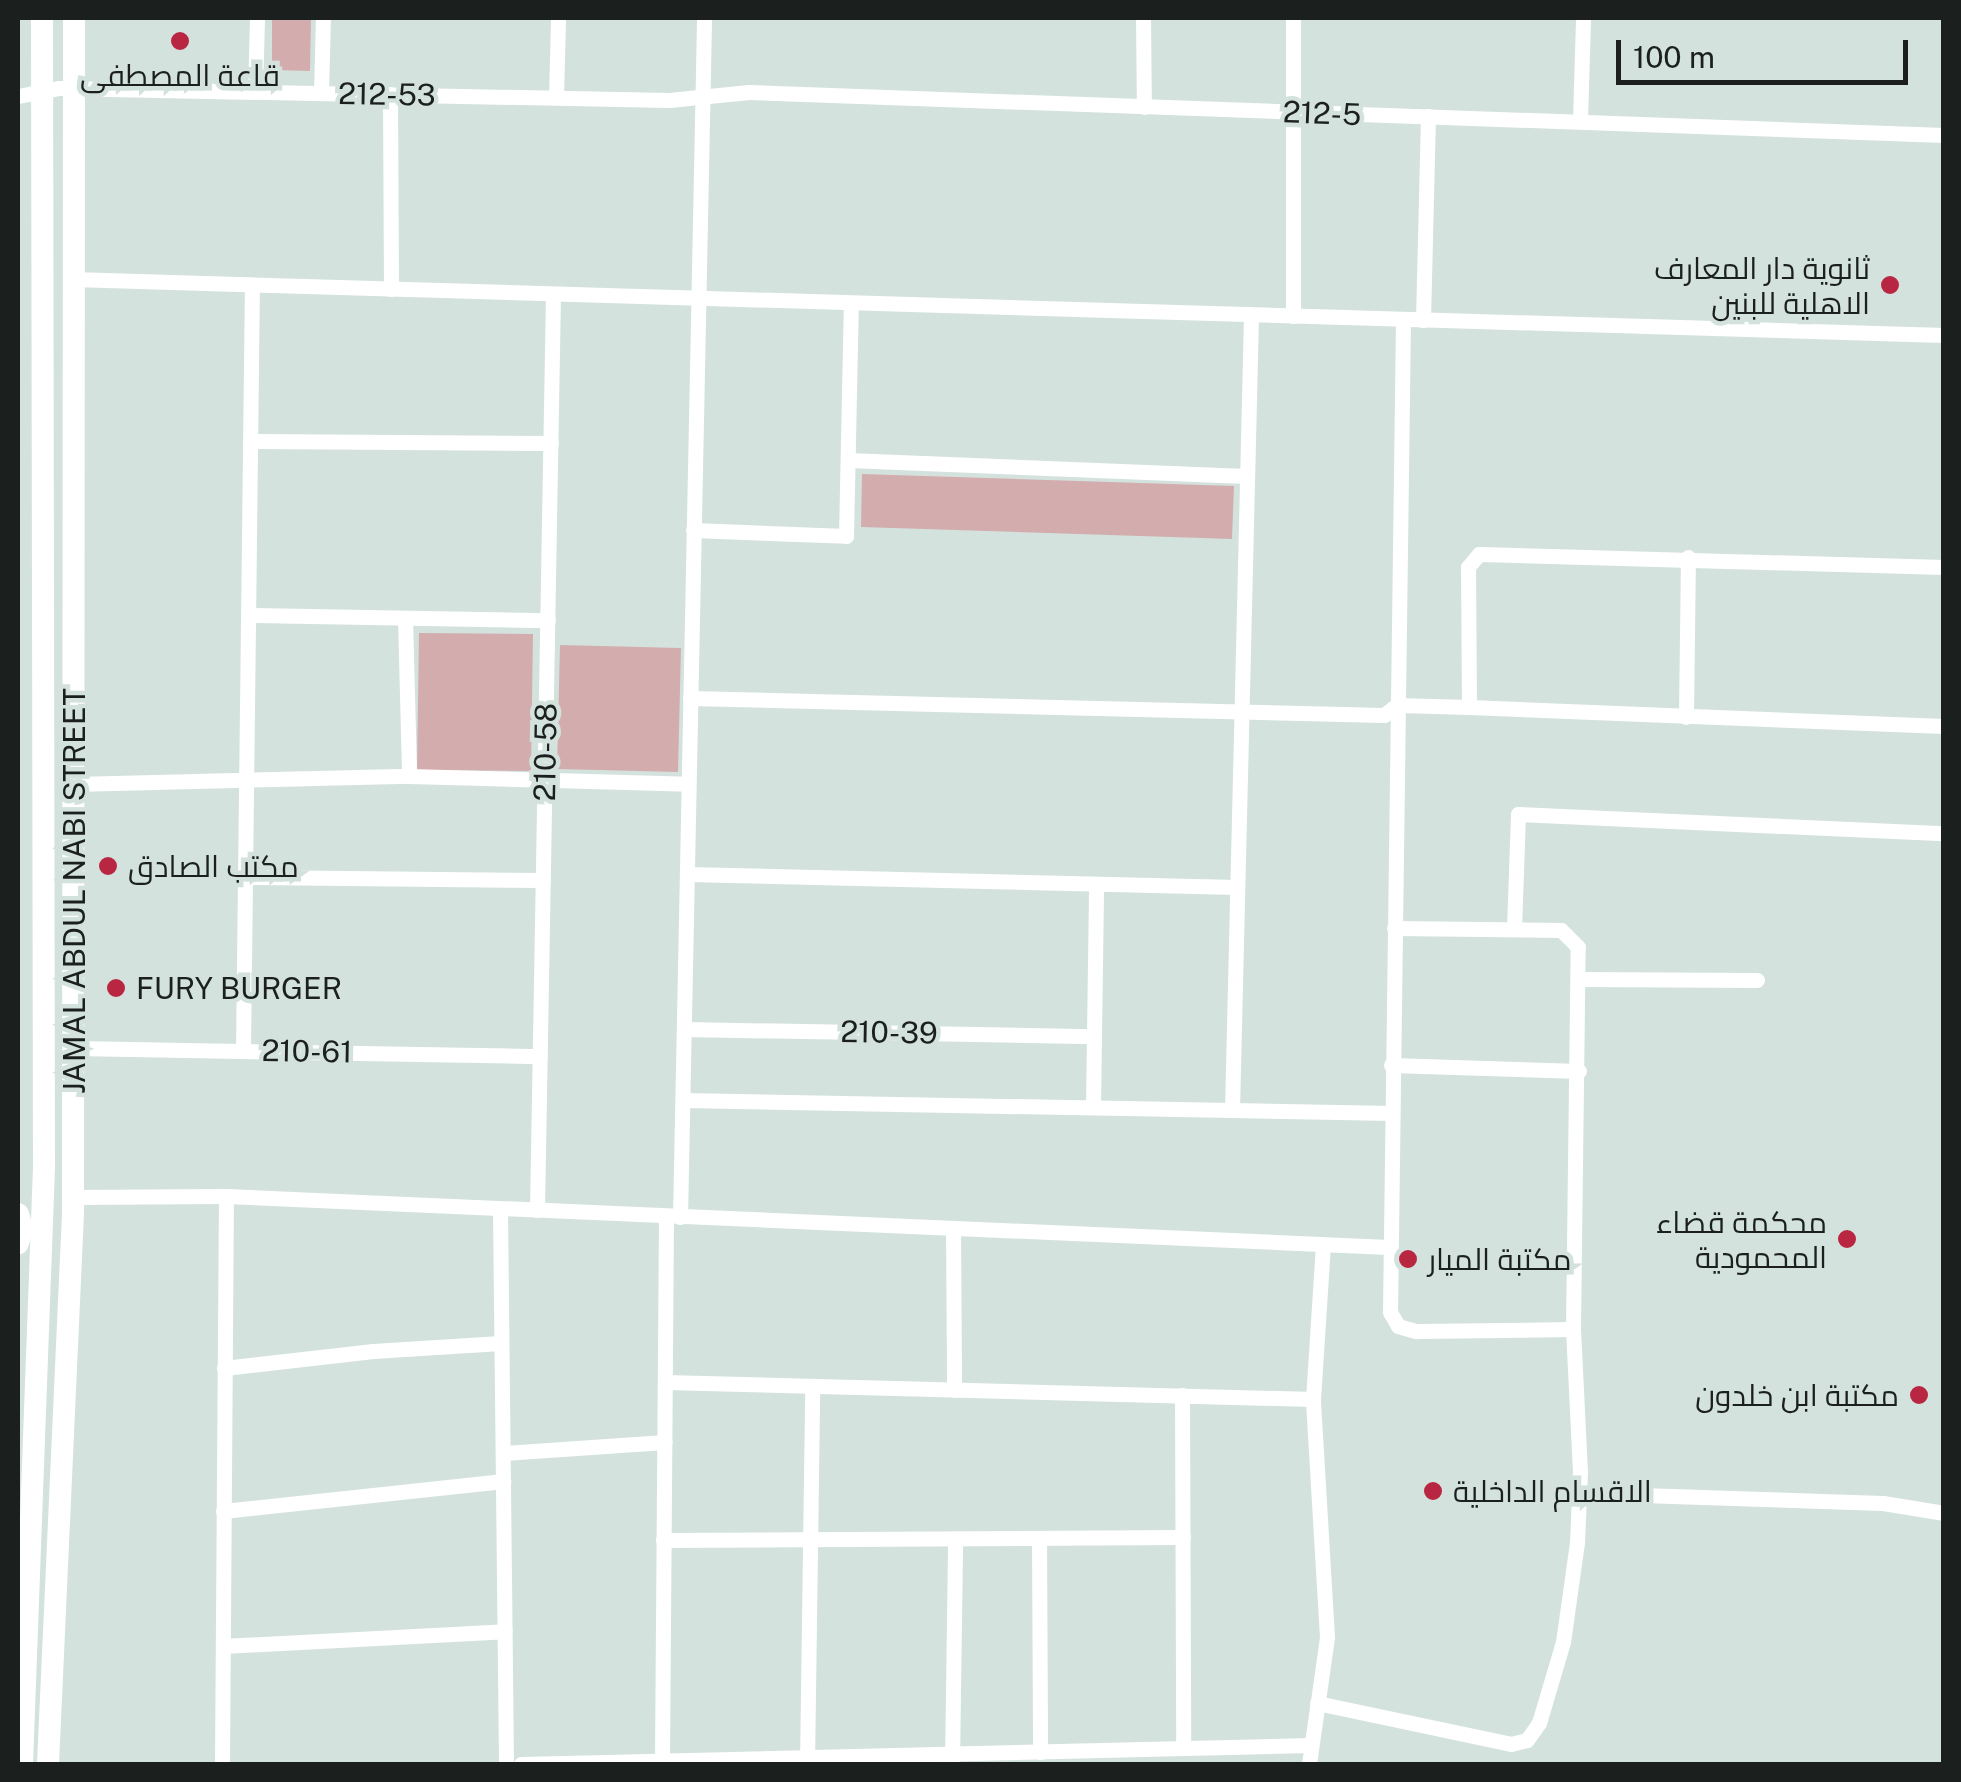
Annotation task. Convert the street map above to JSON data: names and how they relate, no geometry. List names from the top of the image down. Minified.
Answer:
{"streets":{"street":["212-53","212-5","210-58","JAMAL ABDUL NABI STREET","210-39","210-61"]},"crossings":[["212-53","212-5"],["212-53","JAMAL ABDUL NABI STREET"],["210-58","210-61"],["JAMAL ABDUL NABI STREET","210-61"]],"places":["قاعة المصطفى","ثانوية دار المعارف الاهلية للبنين","مكتب الصادق","FURY BURGER","محكمة قضاء المحمودية","مكتبة الميار","مكتبة ابن خلدون","الاقسام الداخلية"],"scale_bar":"100 m"}
